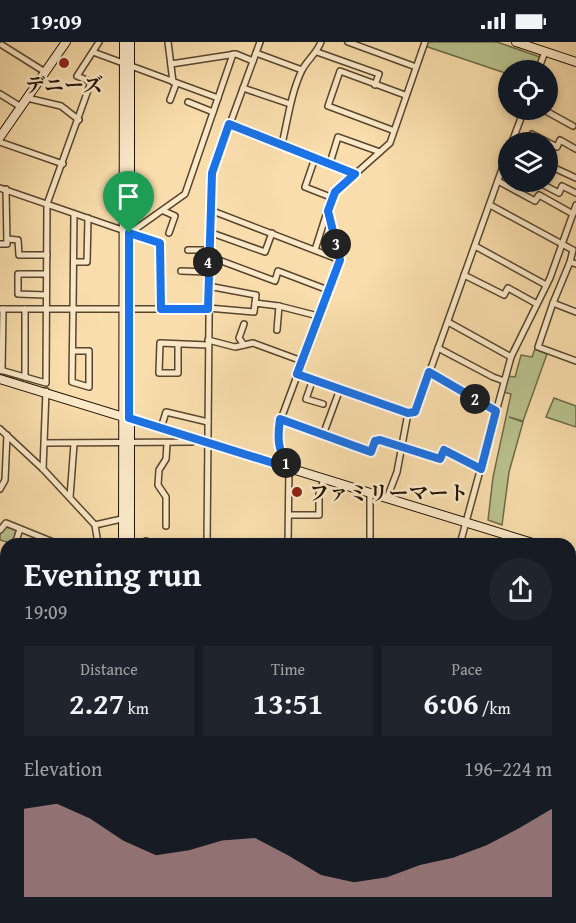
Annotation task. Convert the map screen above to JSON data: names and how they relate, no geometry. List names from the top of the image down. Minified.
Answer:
{"places":["デニーズ","ファミリーマート"],"page":{"status":"19:09","pins":["3","4","2","1"],"heading":["Evening run","19:09"],"stats":[["Distance","2.27 km"],["Time","13:51"],["Pace","6:06 /km"]],"chart":["Elevation","196–224 m"]}}
